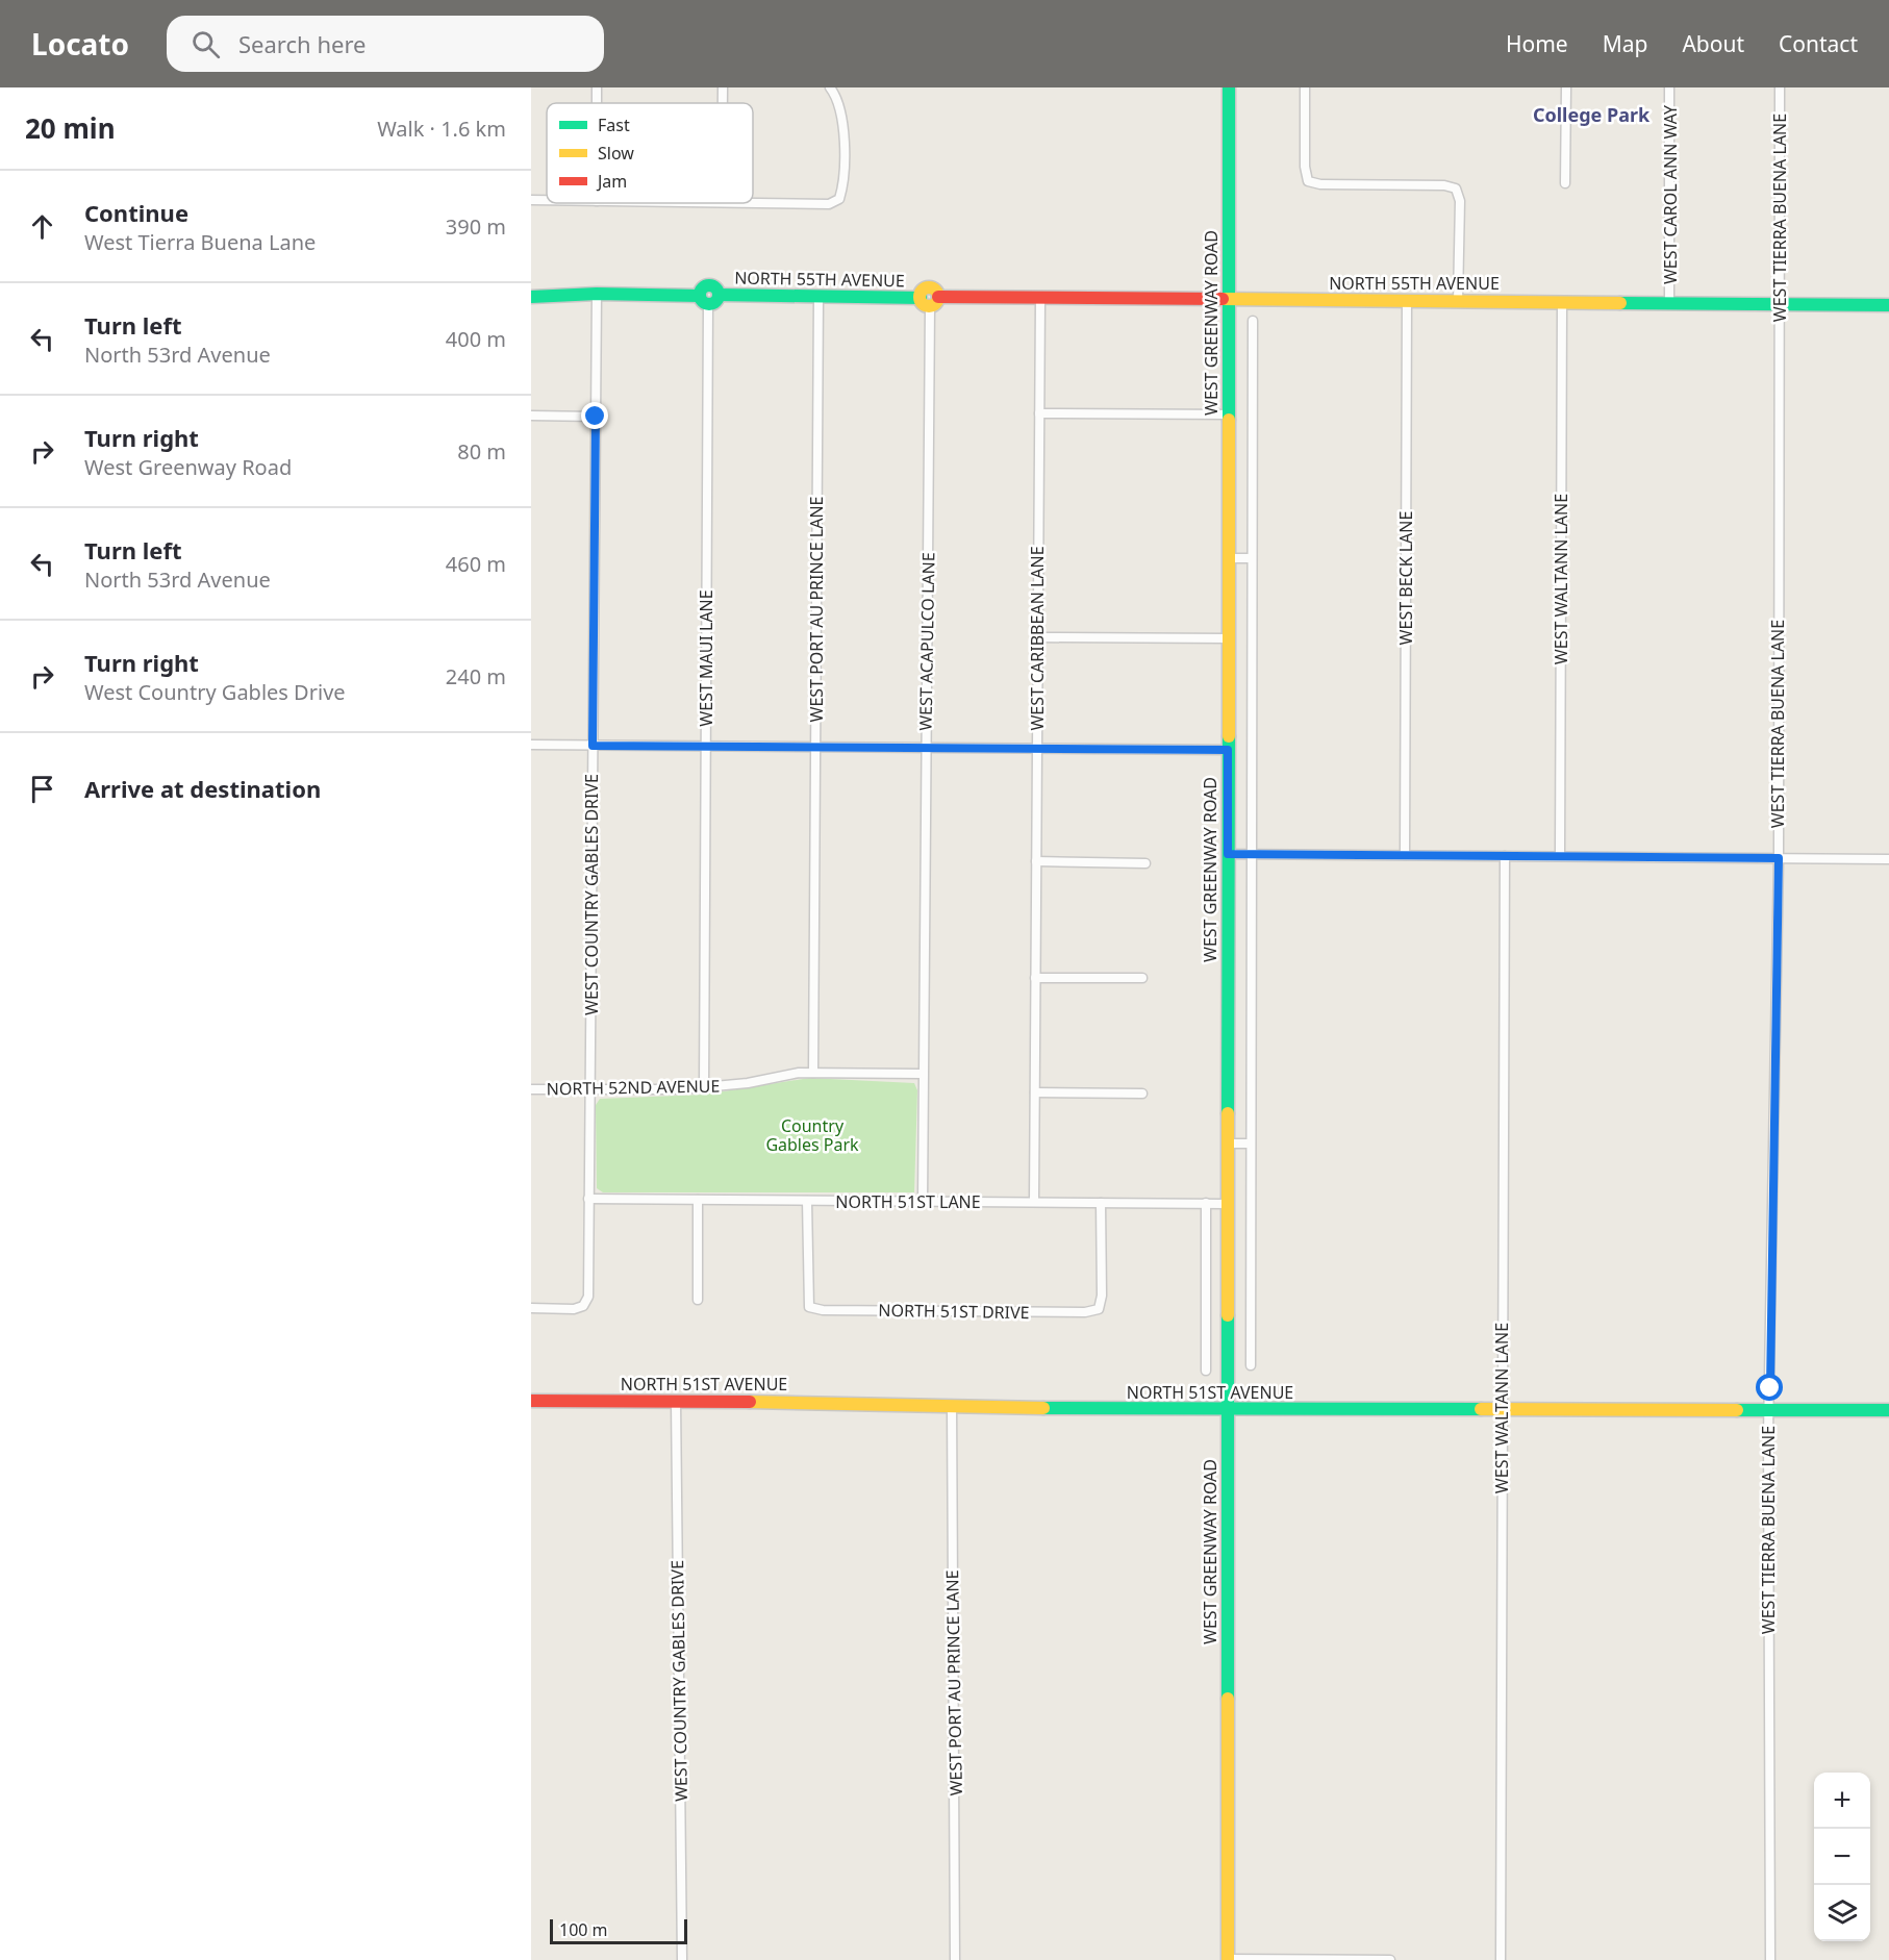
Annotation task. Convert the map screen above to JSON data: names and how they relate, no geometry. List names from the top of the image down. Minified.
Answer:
{"streets":{"main road":["NORTH 55TH AVENUE","WEST GREENWAY ROAD","NORTH 51ST AVENUE"],"street":["WEST CAROL ANN WAY","WEST TIERRA BUENA LANE","WEST BECK LANE","WEST WALTANN LANE","WEST PORT AU PRINCE LANE","WEST CARIBBEAN LANE","WEST ACAPULCO LANE","WEST MAUI LANE","WEST COUNTRY GABLES DRIVE","NORTH 52ND AVENUE","NORTH 51ST LANE","NORTH 51ST DRIVE"]},"crossings":[["WEST CAROL ANN WAY","NORTH 55TH AVENUE"],["WEST TIERRA BUENA LANE","NORTH 55TH AVENUE"],["WEST TIERRA BUENA LANE","NORTH 51ST AVENUE"],["NORTH 55TH AVENUE","WEST GREENWAY ROAD"],["NORTH 55TH AVENUE","WEST BECK LANE"],["NORTH 55TH AVENUE","WEST WALTANN LANE"],["NORTH 55TH AVENUE","WEST PORT AU PRINCE LANE"],["NORTH 55TH AVENUE","WEST CARIBBEAN LANE"],["NORTH 55TH AVENUE","WEST ACAPULCO LANE"],["NORTH 55TH AVENUE","WEST MAUI LANE"],["WEST GREENWAY ROAD","NORTH 51ST LANE"],["WEST GREENWAY ROAD","NORTH 51ST AVENUE"],["WEST WALTANN LANE","NORTH 51ST AVENUE"],["WEST PORT AU PRINCE LANE","NORTH 52ND AVENUE"],["WEST PORT AU PRINCE LANE","NORTH 51ST AVENUE"],["WEST CARIBBEAN LANE","NORTH 51ST LANE"],["WEST ACAPULCO LANE","NORTH 52ND AVENUE"],["WEST ACAPULCO LANE","NORTH 51ST LANE"],["WEST MAUI LANE","NORTH 52ND AVENUE"],["WEST COUNTRY GABLES DRIVE","NORTH 52ND AVENUE"],["WEST COUNTRY GABLES DRIVE","NORTH 51ST LANE"],["WEST COUNTRY GABLES DRIVE","NORTH 51ST AVENUE"],["NORTH 51ST LANE","NORTH 51ST DRIVE"]],"districts":["College Park"],"parks":["Country Gables Park"],"legend":["Fast","Slow","Jam"],"scale_bar":"100 m","page":{"header":"Locato","search":"Search here","nav":["Home","Map","About","Contact"],"heading":["20 min","Walk · 1.6 km"],"list":[["Continue","West Tierra Buena Lane","390 m"],["Turn left","North 53rd Avenue","400 m"],["Turn right","West Greenway Road","80 m"],["Turn left","North 53rd Avenue","460 m"],["Turn right","West Country Gables Drive","240 m"],"Arrive at destination"],"map_buttons":["+","−"],"scale":"100 m"}}
